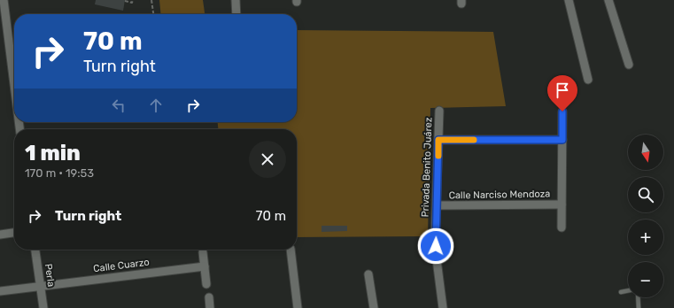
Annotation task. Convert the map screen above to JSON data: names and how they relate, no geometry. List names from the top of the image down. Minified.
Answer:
{"streets":{"street":["Privada Benito Juárez","Calle Narciso Mendoza","Calle Cuarzo","Perla"]},"crossings":[["Privada Benito Juárez","Calle Narciso Mendoza"],["Calle Cuarzo","Perla"]],"north":"bottom","page":{"turn":["70 m","Turn right"],"heading":["1 min","170 m · 19:53"],"map_buttons":["+","−"],"list":[{"name":"Turn right","value":"70 m"}]}}
